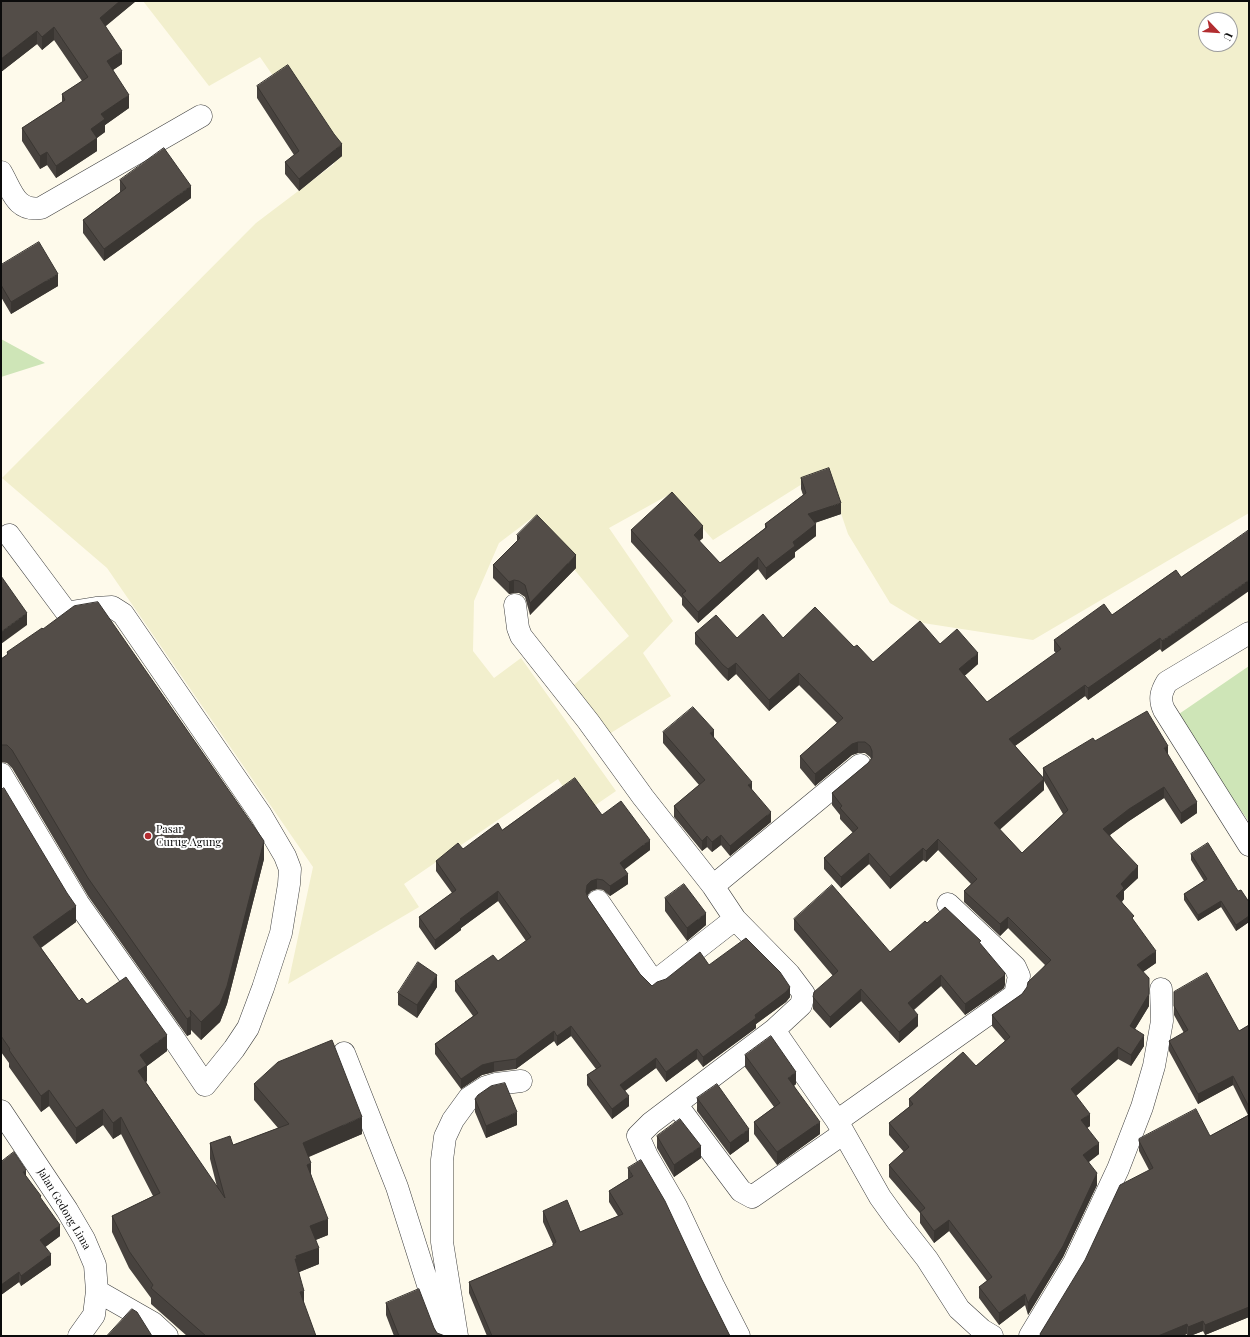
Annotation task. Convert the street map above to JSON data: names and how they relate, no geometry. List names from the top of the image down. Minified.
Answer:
{"streets":{"street":["Jalan Gedong Lima"]},"places":["Pasar Curug Agung"],"north":"bottom right"}
